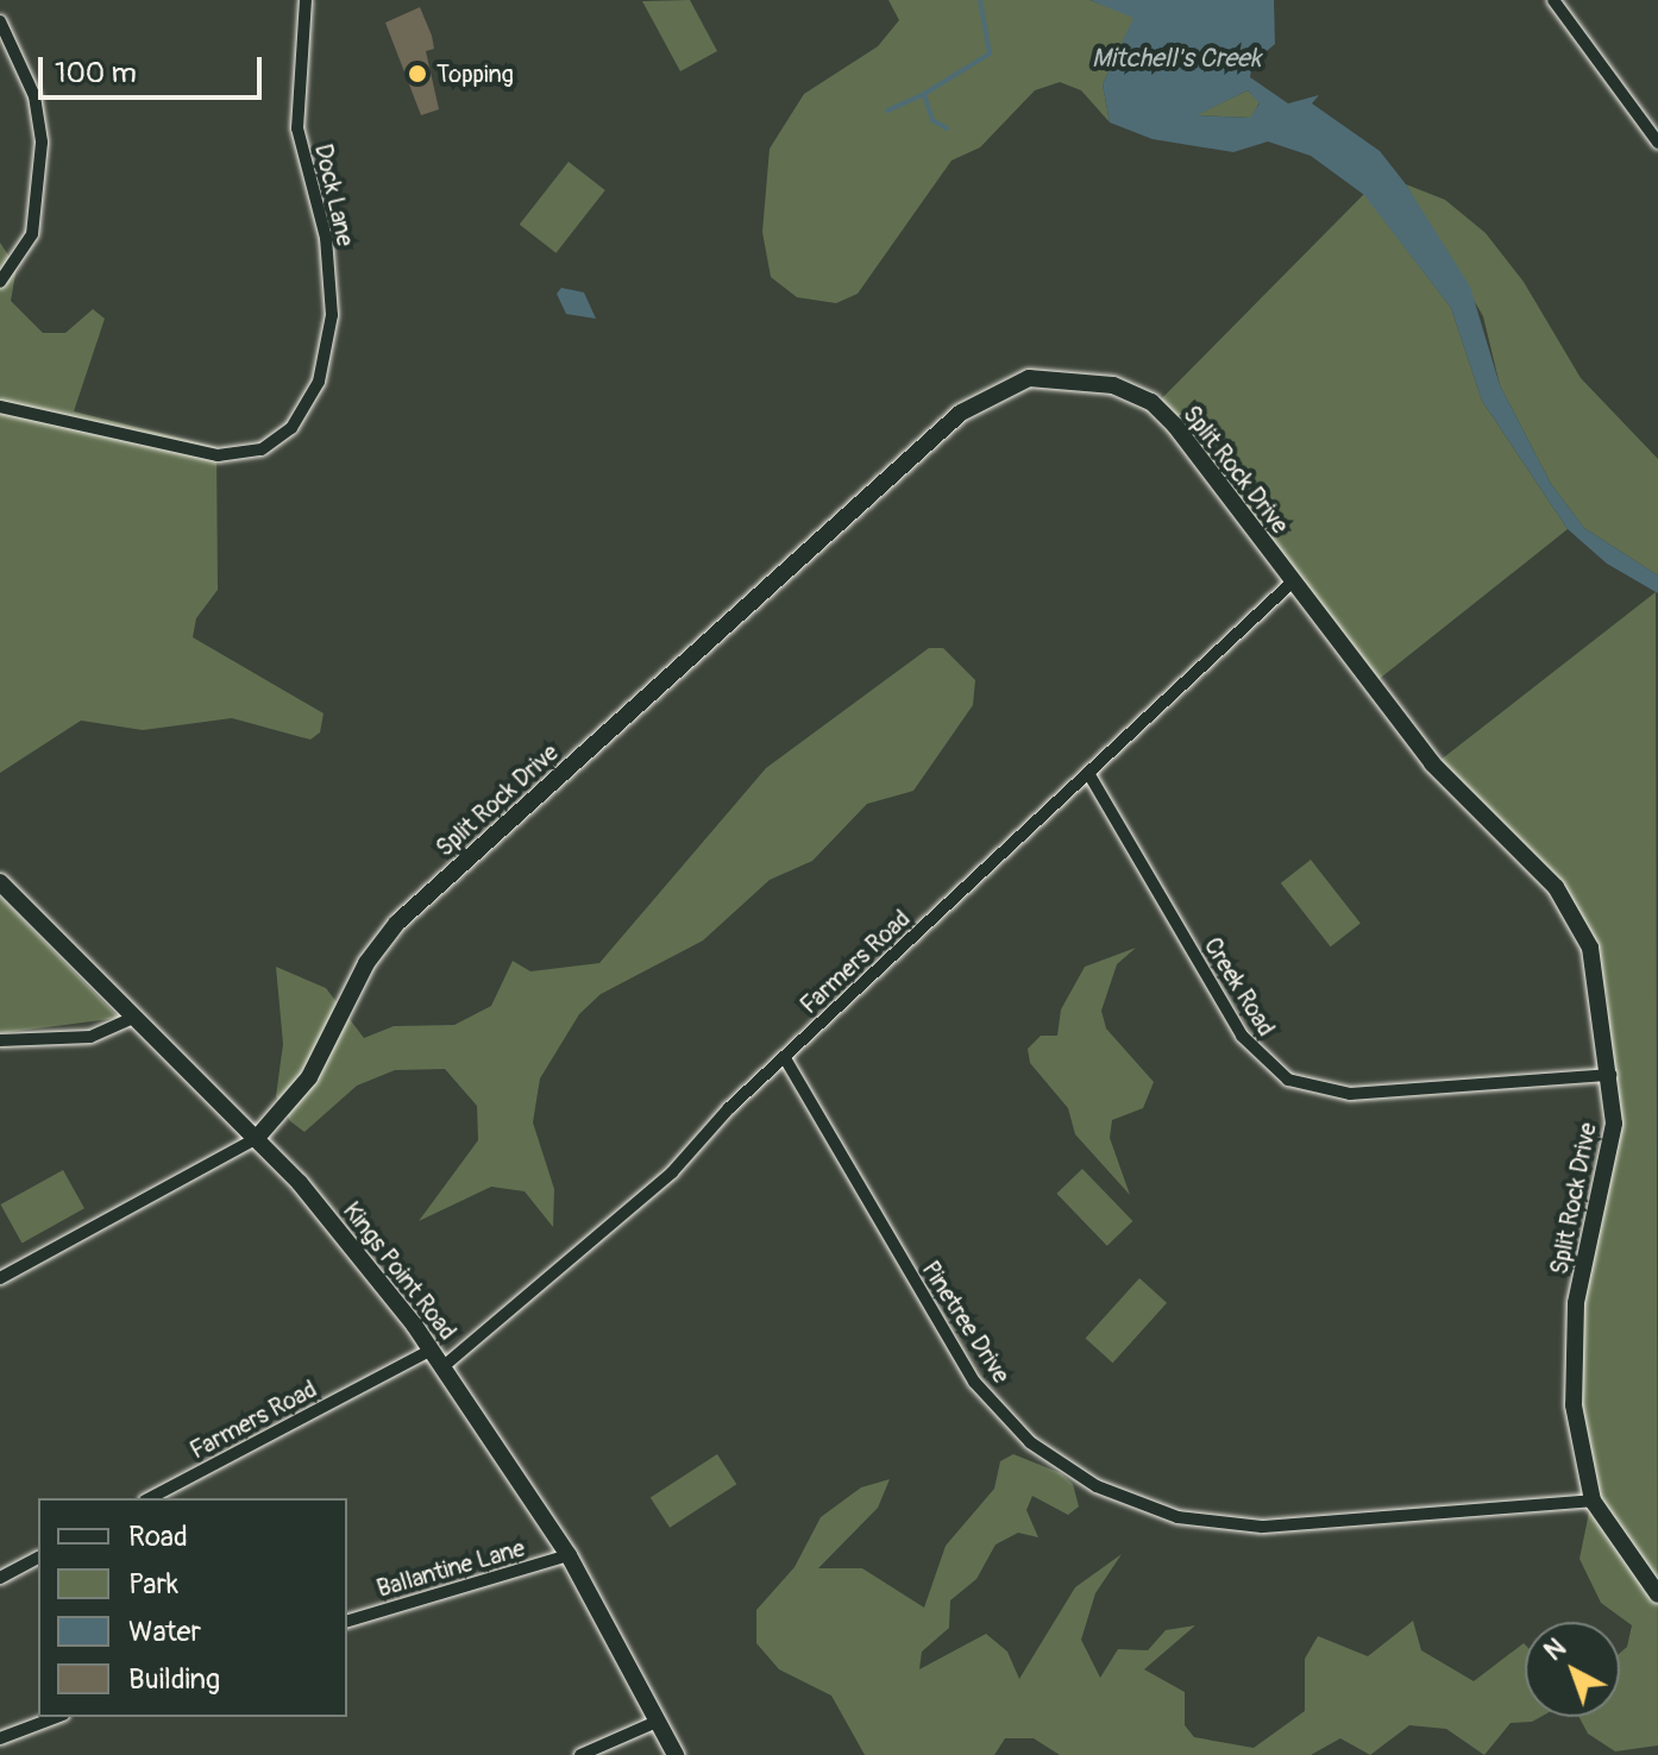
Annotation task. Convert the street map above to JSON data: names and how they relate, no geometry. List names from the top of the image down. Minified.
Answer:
{"streets":{"street":["Dock Lane","Split Rock Drive","Farmers Road","Creek Road","Kings Point Road","Pinetree Drive","Ballantine Lane"]},"crossings":[["Split Rock Drive","Farmers Road"],["Split Rock Drive","Creek Road"],["Split Rock Drive","Kings Point Road"],["Split Rock Drive","Pinetree Drive"],["Farmers Road","Creek Road"],["Farmers Road","Kings Point Road"],["Farmers Road","Pinetree Drive"],["Kings Point Road","Ballantine Lane"]],"water":["Mitchell's Creek"],"places":["Topping"],"legend":["Road","Park","Water","Building"],"scale_bar":"100 m","north":"top left"}
